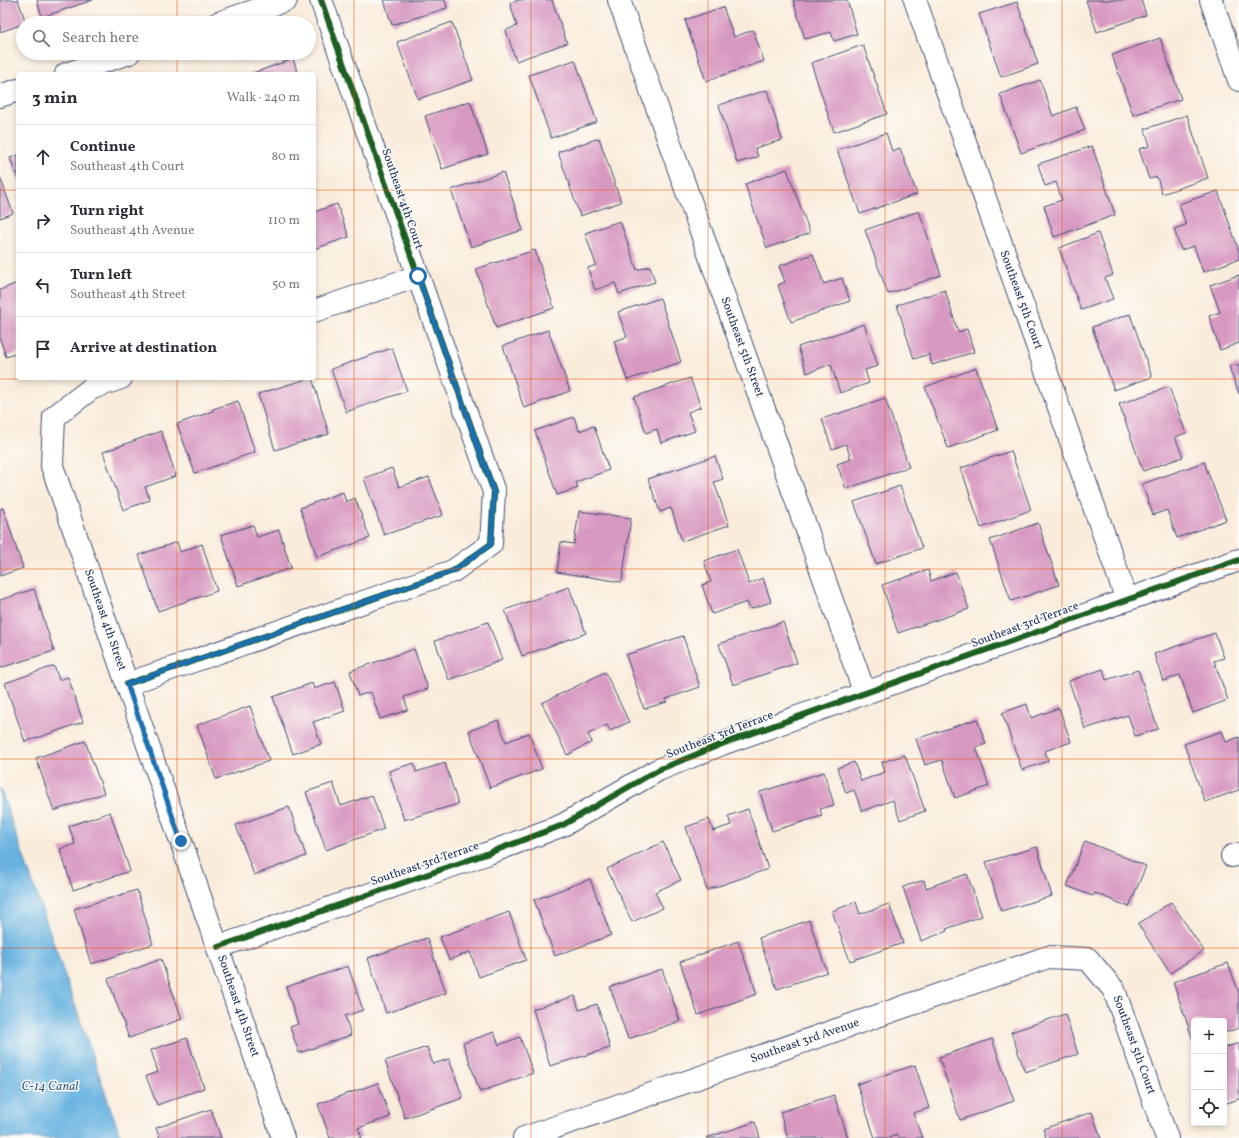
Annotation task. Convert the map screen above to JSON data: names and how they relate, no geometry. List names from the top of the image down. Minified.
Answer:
{"streets":{"street":["Southeast 4th Court","Southeast 5th Court","Southeast 5th Street","Southeast 4th Street","Southeast 3rd Terrace","Southeast 3rd Avenue"]},"crossings":[["Southeast 4th Court","Southeast 4th Street"],["Southeast 5th Court","Southeast 3rd Terrace"],["Southeast 5th Court","Southeast 3rd Avenue"],["Southeast 5th Street","Southeast 3rd Terrace"],["Southeast 4th Street","Southeast 3rd Terrace"]],"water":["C-14 Canal"],"page":{"search":"Search here","heading":["3 min","Walk · 240 m"],"list":[["Continue","Southeast 4th Court","80 m"],["Turn right","Southeast 4th Avenue","110 m"],["Turn left","Southeast 4th Street","50 m"],"Arrive at destination"],"map_buttons":["+","−"]}}
